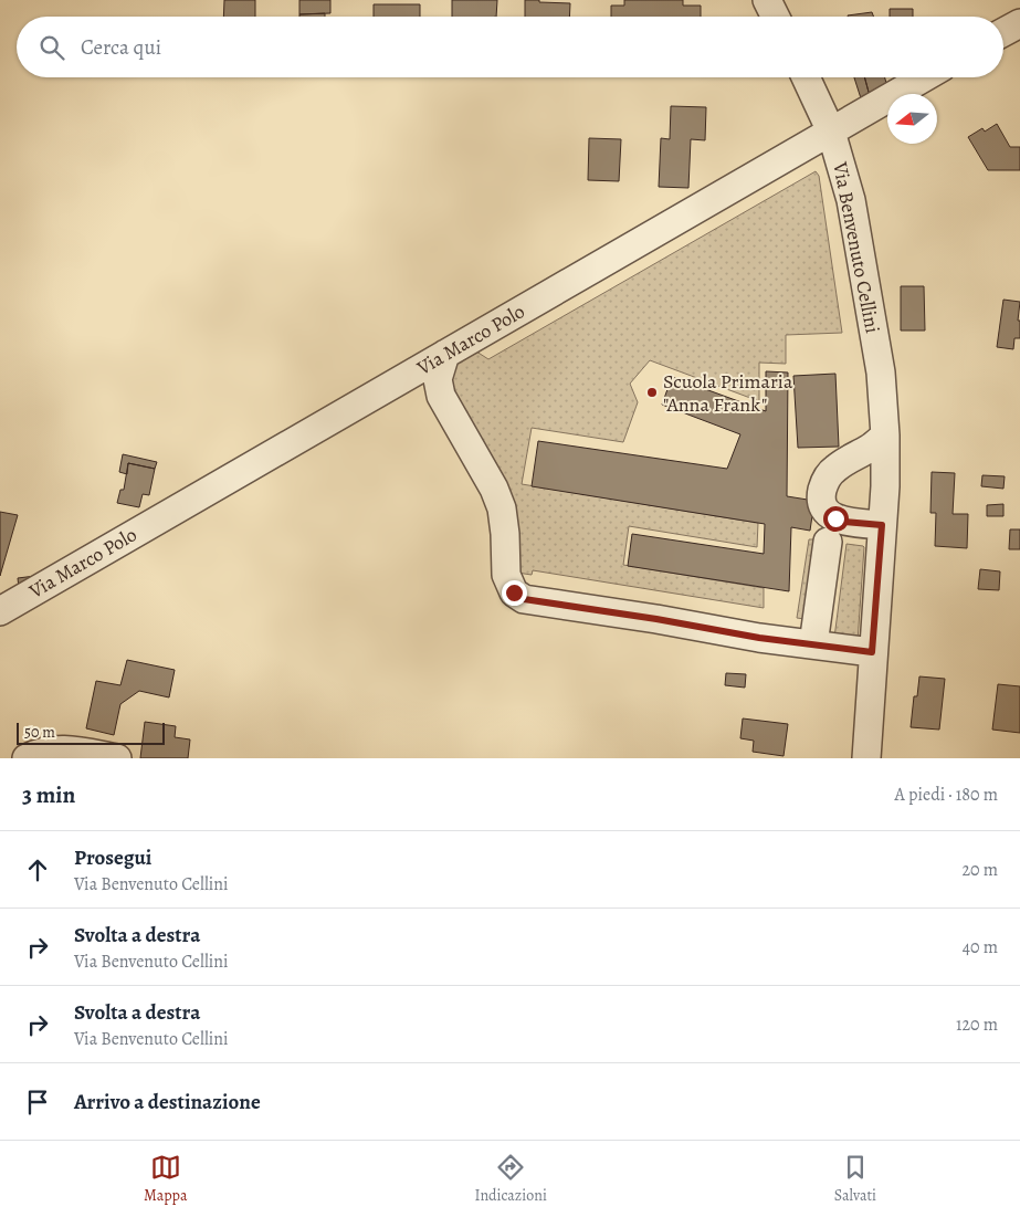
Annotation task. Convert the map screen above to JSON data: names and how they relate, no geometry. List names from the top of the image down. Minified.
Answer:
{"streets":{"street":["Via Benvenuto Cellini","Via Marco Polo"]},"crossings":[["Via Benvenuto Cellini","Via Marco Polo"]],"places":["Scuola Primaria \"Anna Frank\""],"scale_bar":"50 m","north":"left","page":{"search":"Cerca qui","scale":"50 m","heading":["3 min","A piedi · 180 m"],"list":[["Prosegui","Via Benvenuto Cellini","20 m"],["Svolta a destra","Via Benvenuto Cellini","40 m"],["Svolta a destra","Via Benvenuto Cellini","120 m"],"Arrivo a destinazione"],"nav":["Mappa","Indicazioni","Salvati"]}}
